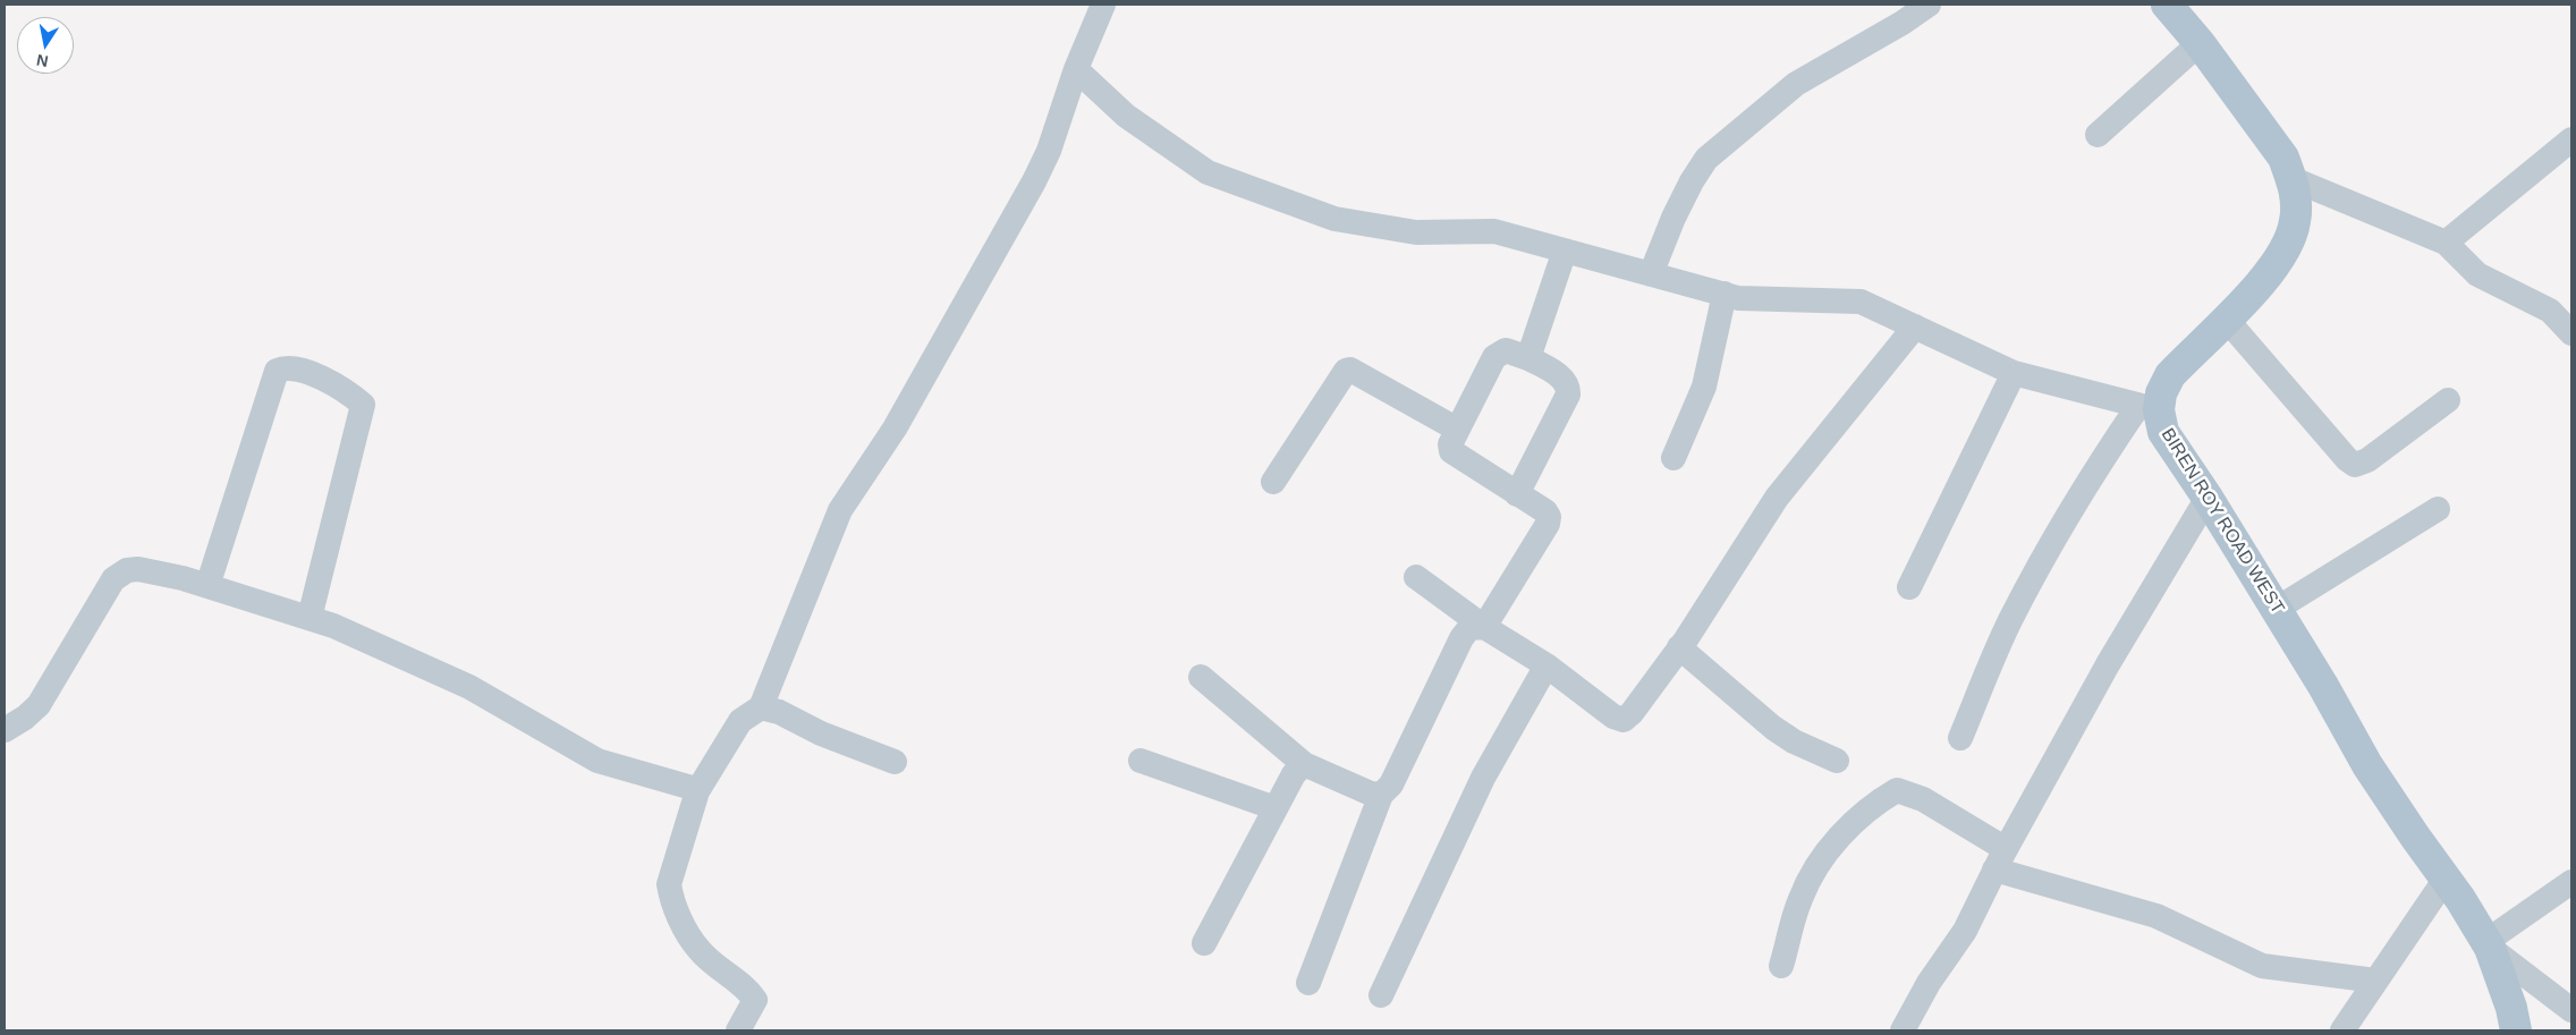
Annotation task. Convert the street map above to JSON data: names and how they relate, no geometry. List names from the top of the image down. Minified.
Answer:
{"streets":{"main road":["BIREN ROY ROAD WEST"]},"north":"bottom"}
